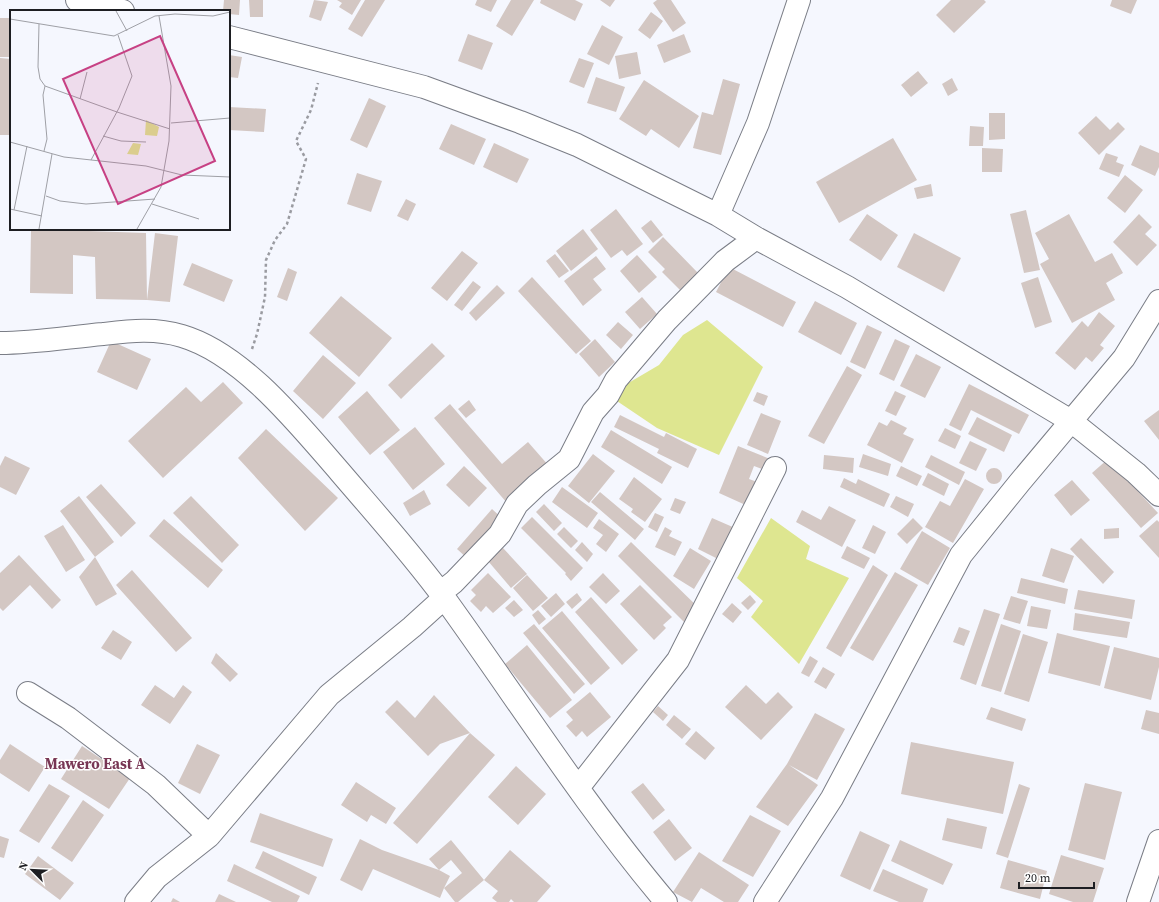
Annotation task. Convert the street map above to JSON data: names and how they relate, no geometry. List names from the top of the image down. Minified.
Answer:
{"districts":["Mawero East A"],"scale_bar":"20 m","north":"top left"}
